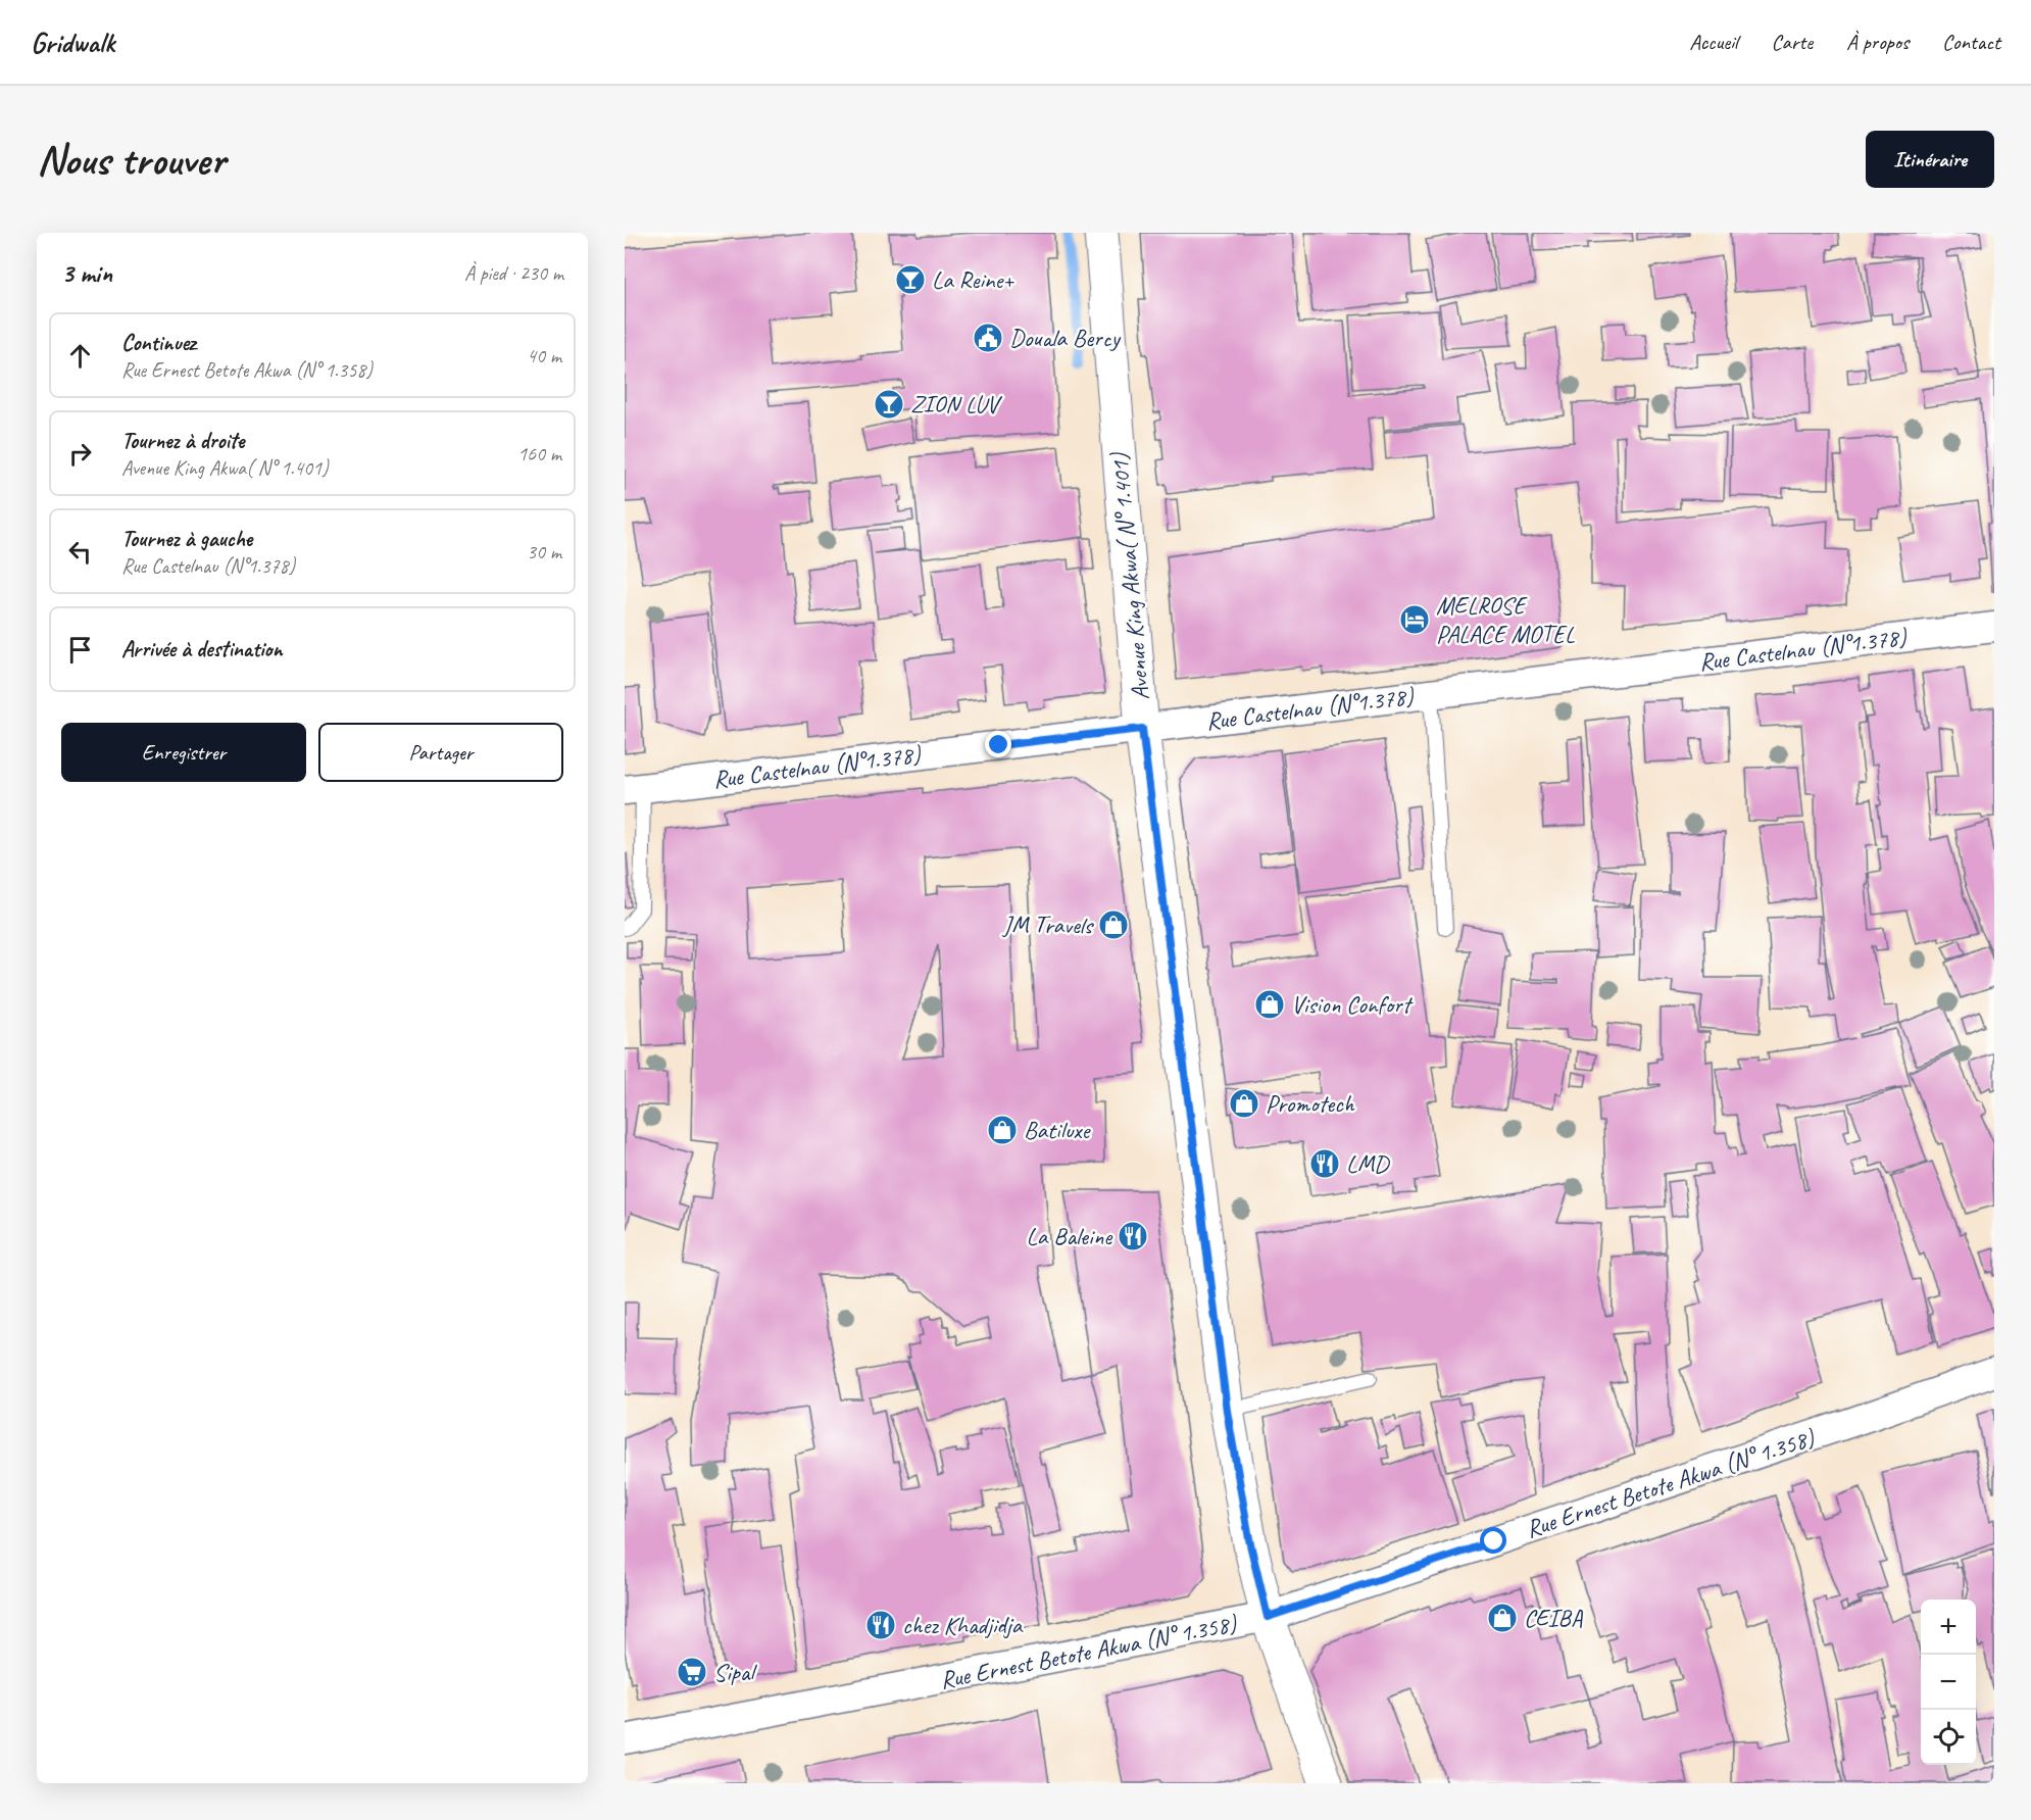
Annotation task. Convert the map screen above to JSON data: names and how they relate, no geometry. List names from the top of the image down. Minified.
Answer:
{"streets":{"street":["Avenue King Akwa( N° 1.401)","Rue Castelnau (N°1.378)","Rue Ernest Betote Akwa (N° 1.358)"]},"crossings":[["Avenue King Akwa( N° 1.401)","Rue Castelnau (N°1.378)"],["Avenue King Akwa( N° 1.401)","Rue Ernest Betote Akwa (N° 1.358)"]],"places":{"bar":["La Reine+","ZION LUV"],"public building":["Douala Bercy"],"hotel":["MELROSE PALACE MOTEL"],"shop":["JM Travels","Vision Confort","Promotech","Batiluxe","CEIBA"],"restaurant":["LMD","La Baleine","chez Khadjidja"],"supermarket":["Sipal"]},"page":{"header":"Gridwalk","nav":["Accueil","Carte","À propos","Contact"],"buttons":["Itinéraire",["Enregistrer","Partager"]],"title":"Nous trouver","heading":["3 min","À pied · 230 m"],"list":[["Continuez","Rue Ernest Betote Akwa (N° 1.358)","40 m"],["Tournez à droite","Avenue King Akwa( N° 1.401)","160 m"],["Tournez à gauche","Rue Castelnau (N°1.378)","30 m"],"Arrivée à destination"],"map_buttons":["+","−"]}}
